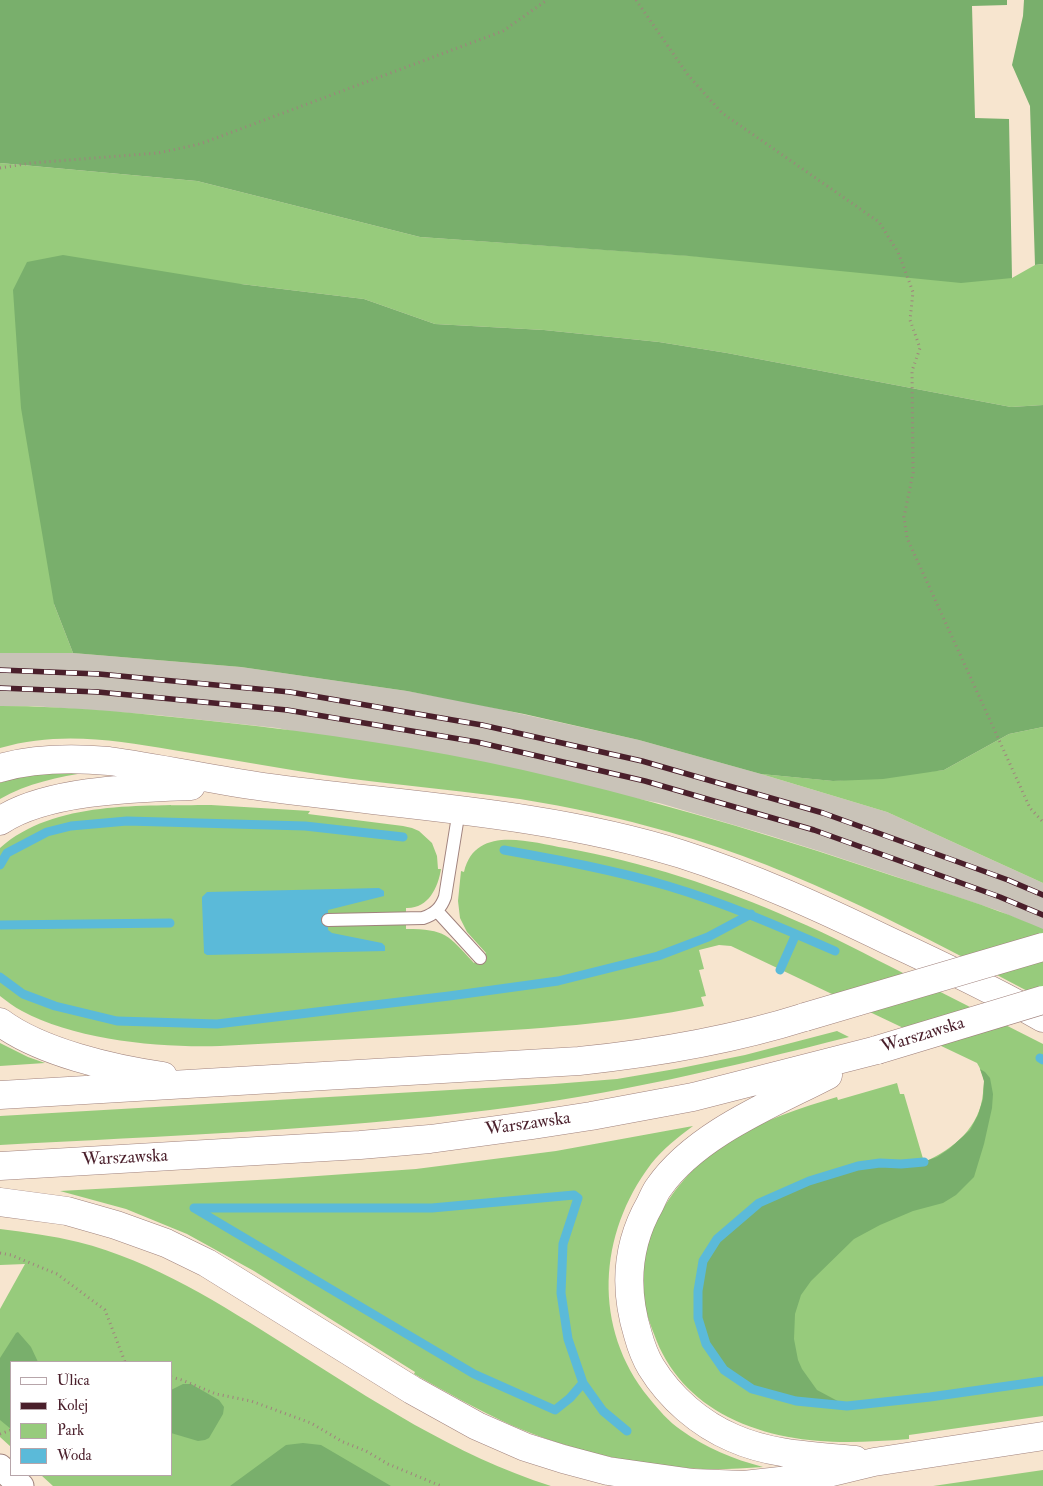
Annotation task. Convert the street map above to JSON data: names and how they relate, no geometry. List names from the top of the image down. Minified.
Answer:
{"streets":{"main road":["Warszawska"]},"legend":["Ulica","Kolej","Park","Woda"]}
